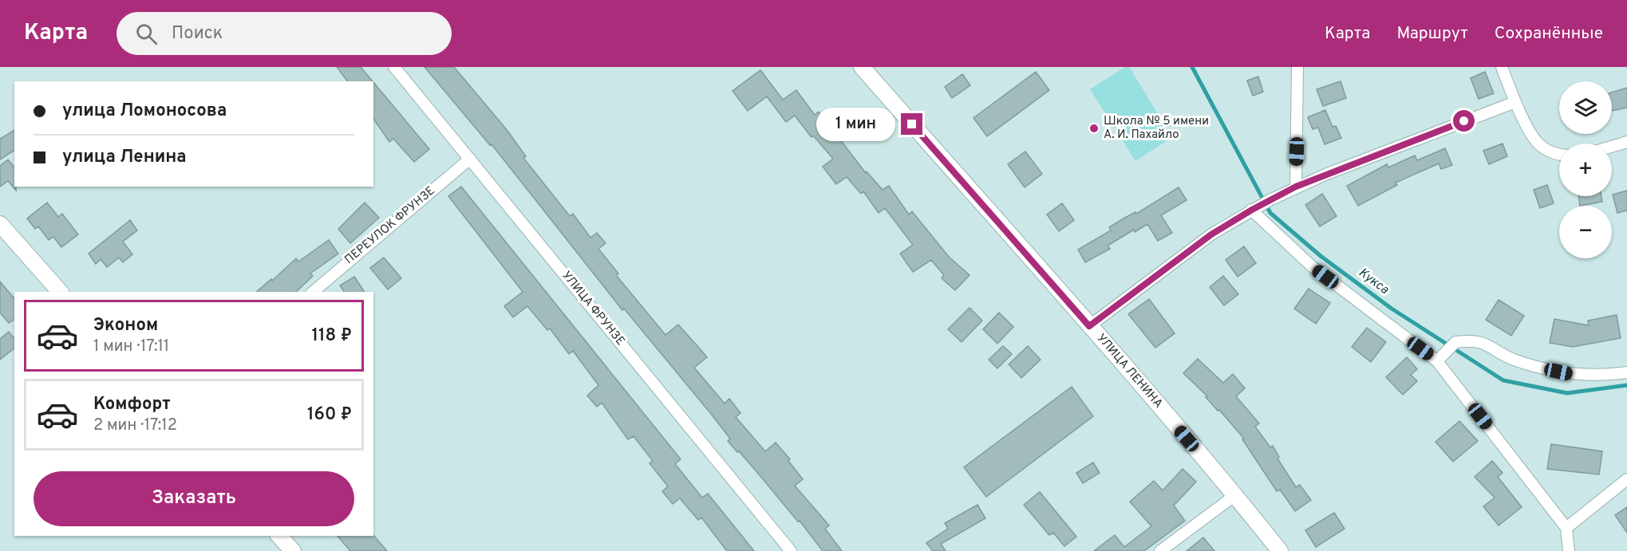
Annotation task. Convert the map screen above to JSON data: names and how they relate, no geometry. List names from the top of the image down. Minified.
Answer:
{"streets":{"street":["ПЕРЕУЛОК ФРУНЗЕ","УЛИЦА ФРУНЗЕ","УЛИЦА ЛЕНИНА"]},"crossings":[["ПЕРЕУЛОК ФРУНЗЕ","УЛИЦА ФРУНЗЕ"]],"water":["Кукса"],"places":["Школа № 5 имени А. И. Пахайло"],"page":{"header":"Карта","search":"Поиск","nav":["Карта","Маршрут","Сохранённые"],"map_buttons":["+","−"],"banner":["улица Ломоносова","улица Ленина"],"bubble":"1 мин","list":[{"name":"Эконом","note":"1 мин · 17:11","value":"118 ₽"},{"name":"Комфорт","note":"2 мин · 17:12","value":"160 ₽"}],"buttons":"Заказать"}}
